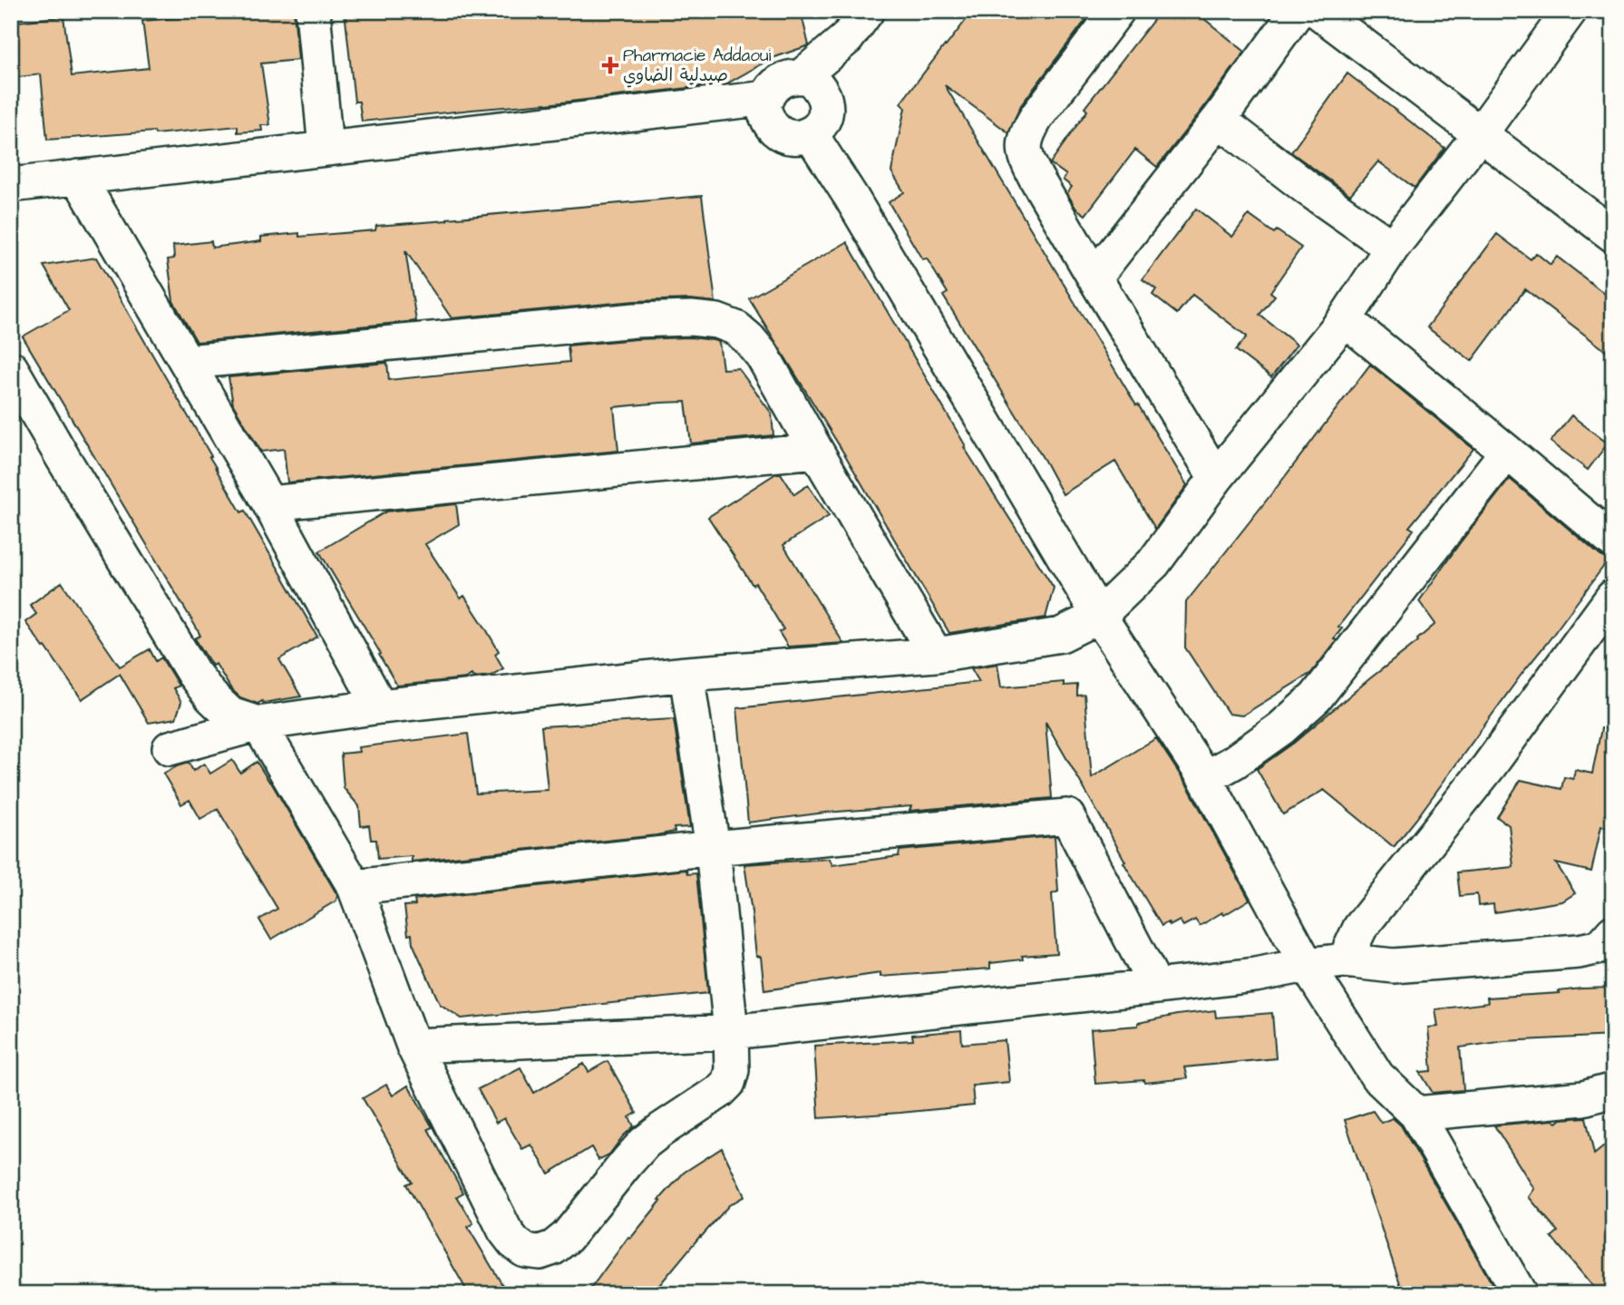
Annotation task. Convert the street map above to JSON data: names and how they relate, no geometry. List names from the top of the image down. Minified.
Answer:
{"places":{"health":["Pharmacie Addaoui صيدلية الضاوي"]}}
